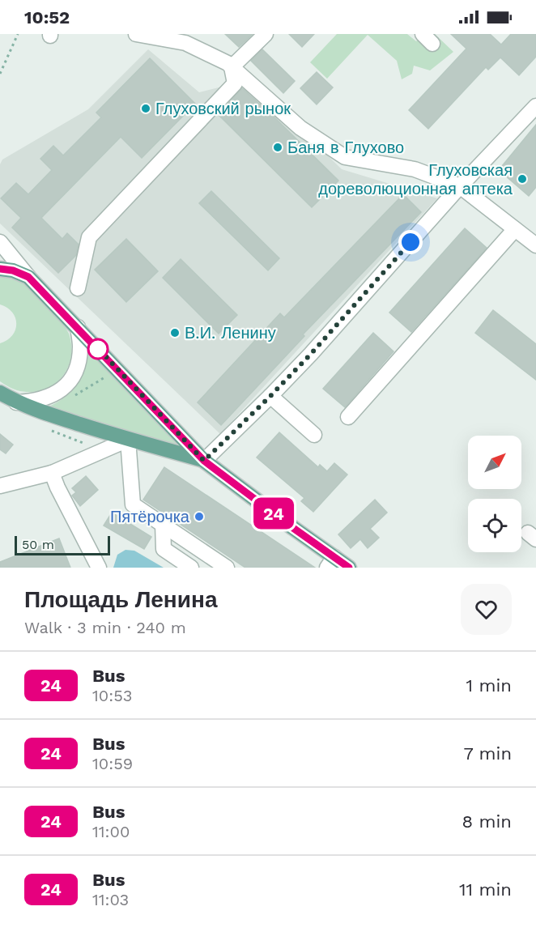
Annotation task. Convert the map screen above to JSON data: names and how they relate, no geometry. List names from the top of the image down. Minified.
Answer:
{"places":["Глуховский рынок","Баня в Глухово","Глуховская дореволюционная аптека","В.И. Ленину","Пятёрочка"],"lines":["bus line 24"],"scale_bar":"50 m","north":"top right","page":{"status":"10:52","on_map":"24","scale":"50 m","heading":["Площадь Ленина","Walk · 3 min · 240 m"],"list":[{"mark":"24","name":"Bus","note":"10:53","value":"1 min"},{"mark":"24","name":"Bus","note":"10:59","value":"7 min"},{"mark":"24","name":"Bus","note":"11:00","value":"8 min"},{"mark":"24","name":"Bus","note":"11:03","value":"11 min"}]}}
